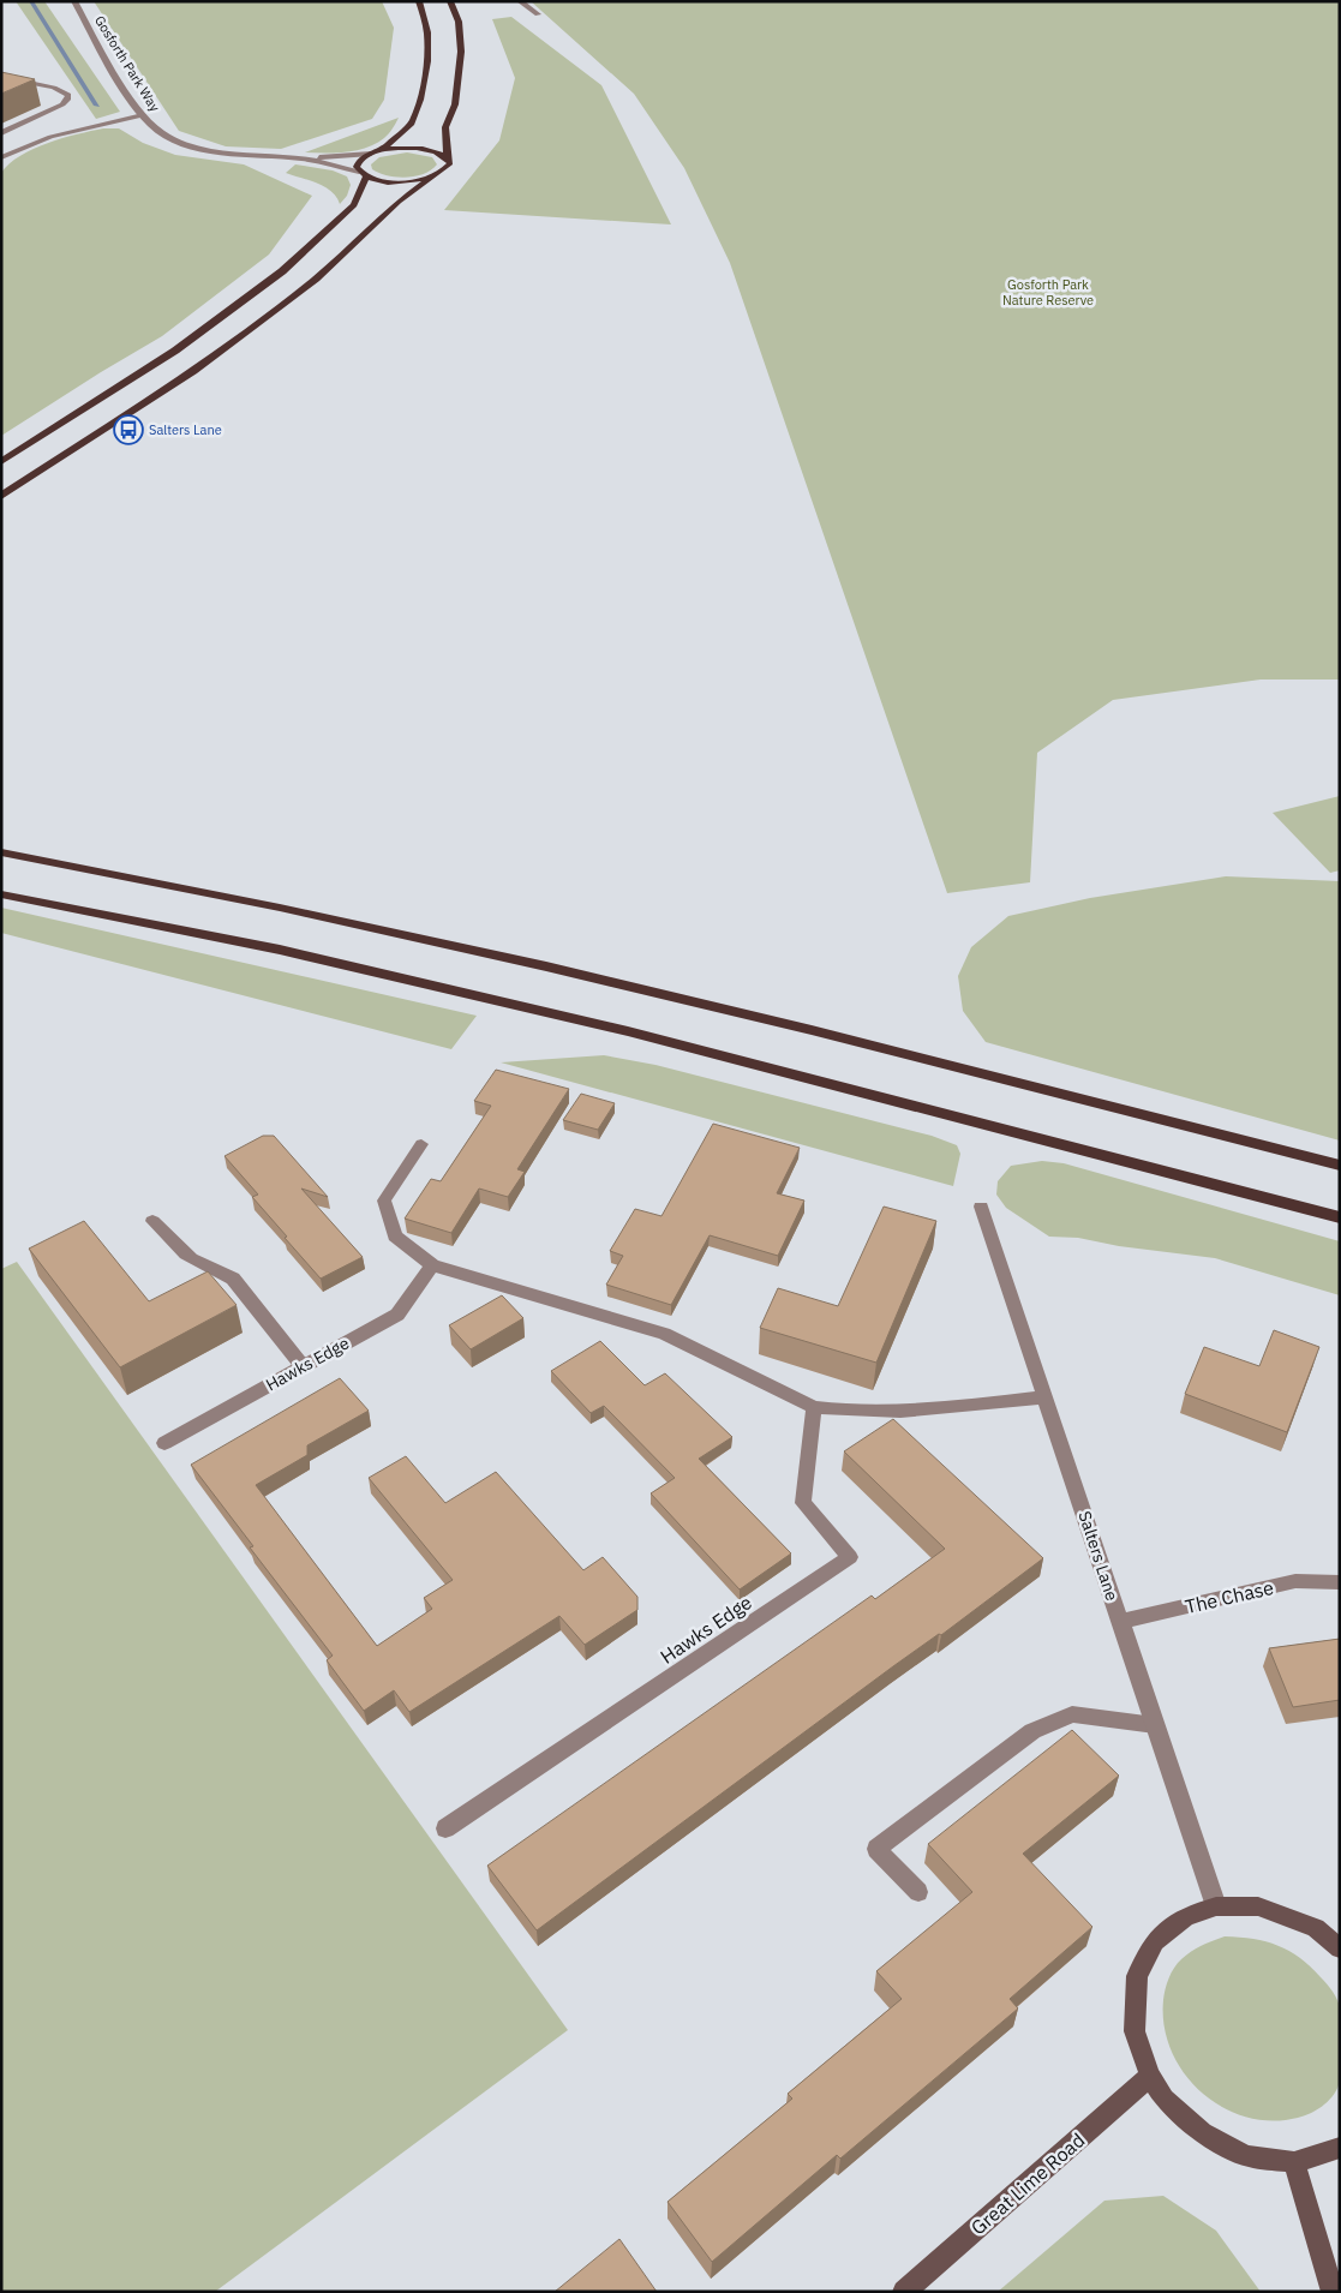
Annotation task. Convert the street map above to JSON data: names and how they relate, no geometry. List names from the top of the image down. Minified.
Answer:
{"streets":{"main road":["Great Lime Road"],"street":["Gosforth Park Way","Hawks Edge","Salters Lane","The Chase"]},"crossings":[["Salters Lane","The Chase"]],"parks":["Gosforth Park Nature Reserve"],"places":{"bus stop":["Salters Lane"]}}
